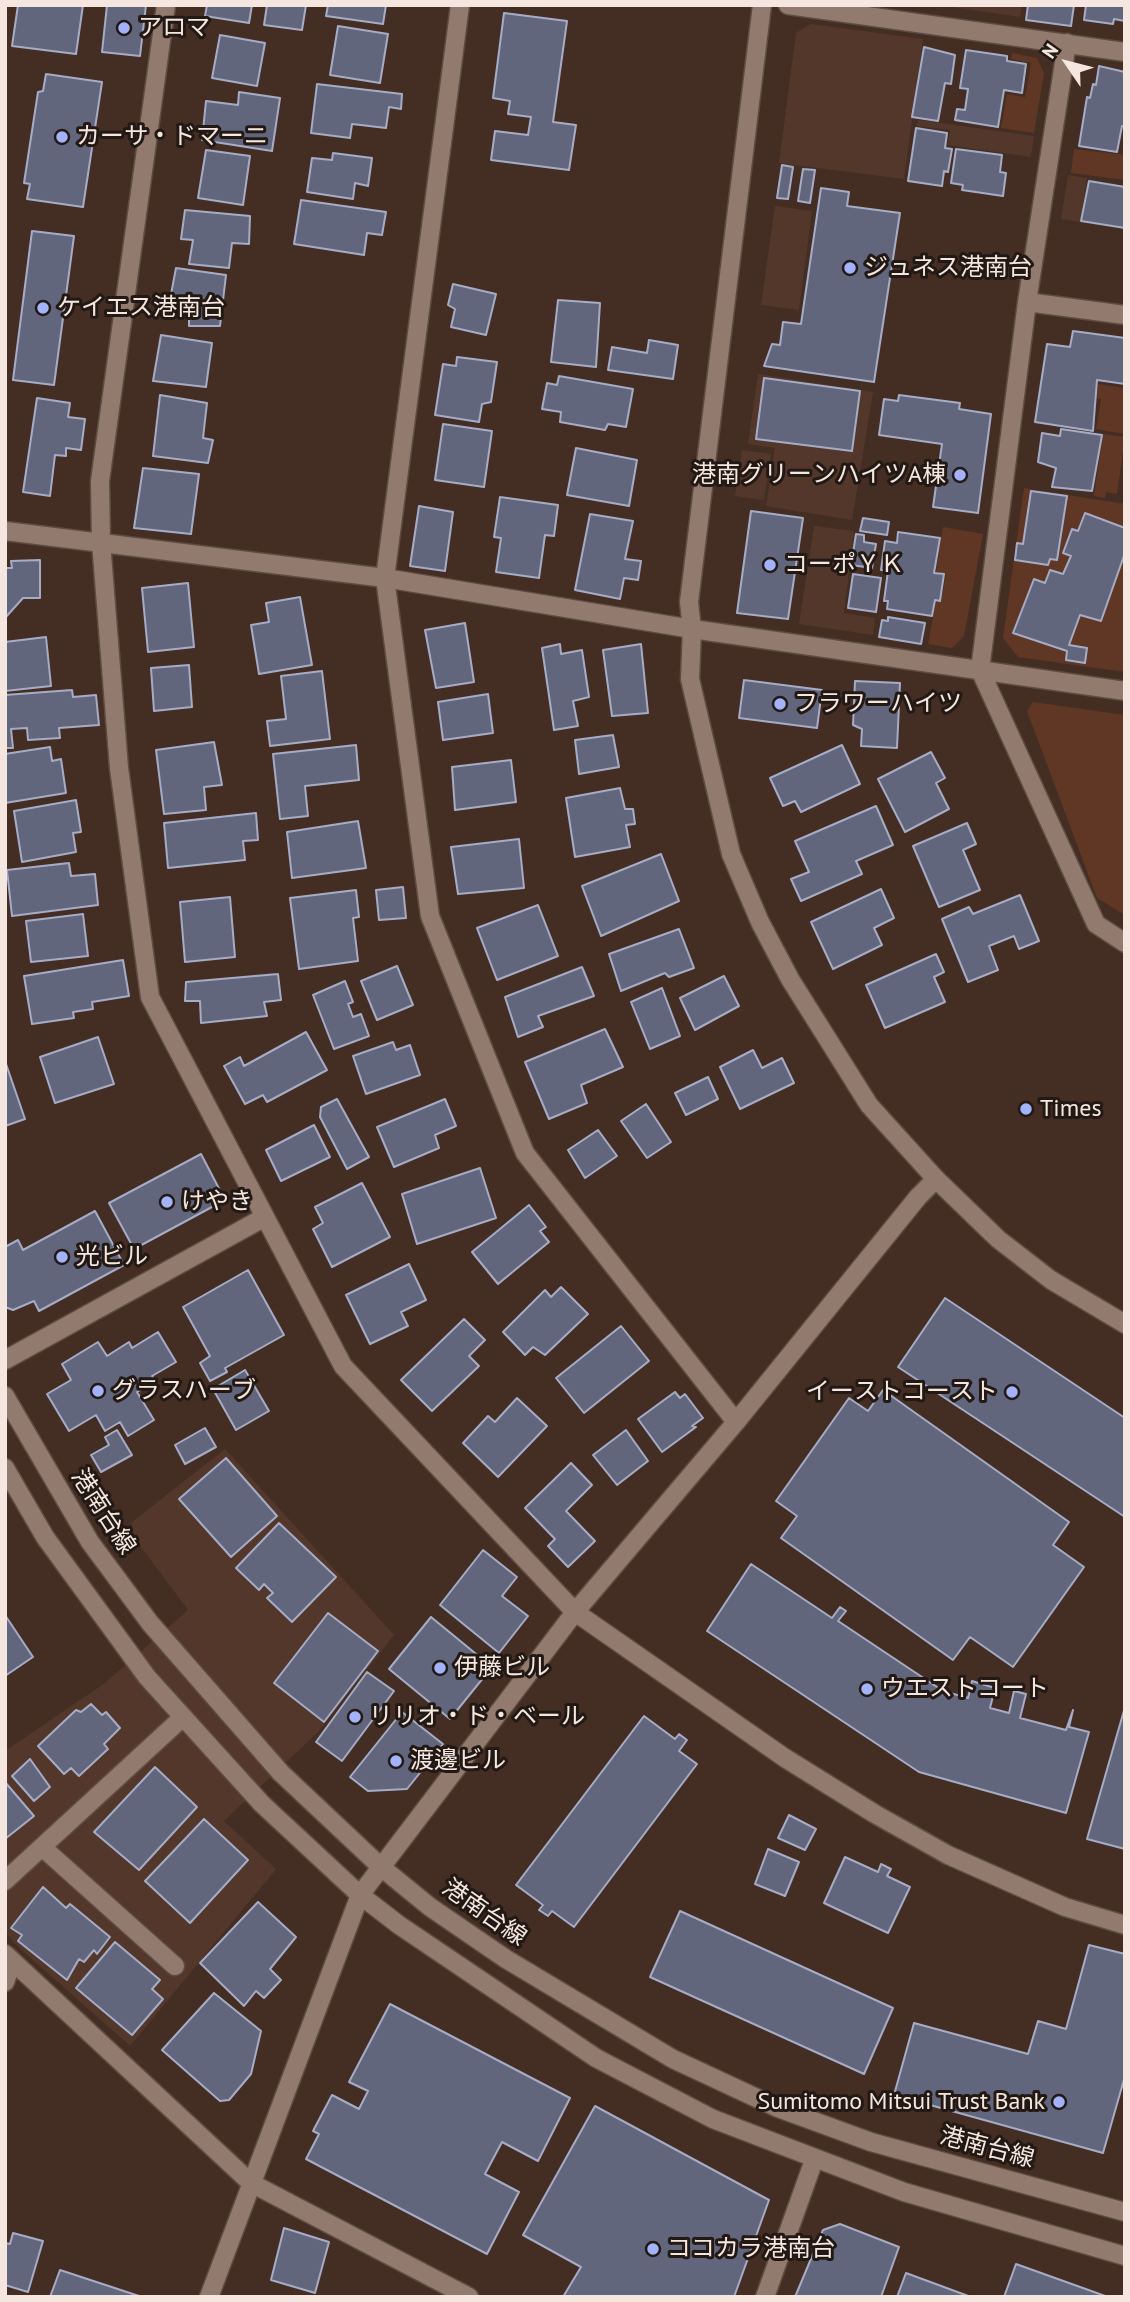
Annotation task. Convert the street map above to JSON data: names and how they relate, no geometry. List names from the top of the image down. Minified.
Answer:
{"streets":{"street":["港南台線"]},"places":["アロマ","カーサ・ドマーニ","ジュネス港南台","ケイエス港南台","港南グリーンハイツA棟","コーポＹＫ","フラワーハイツ","Times","けやき","光ビル","グラスハーブ","イーストコースト","伊藤ビル","ウエストコート","リリオ・ド・ベール","渡邊ビル","Sumitomo Mitsui Trust Bank","ココカラ港南台"],"north":"top left"}
